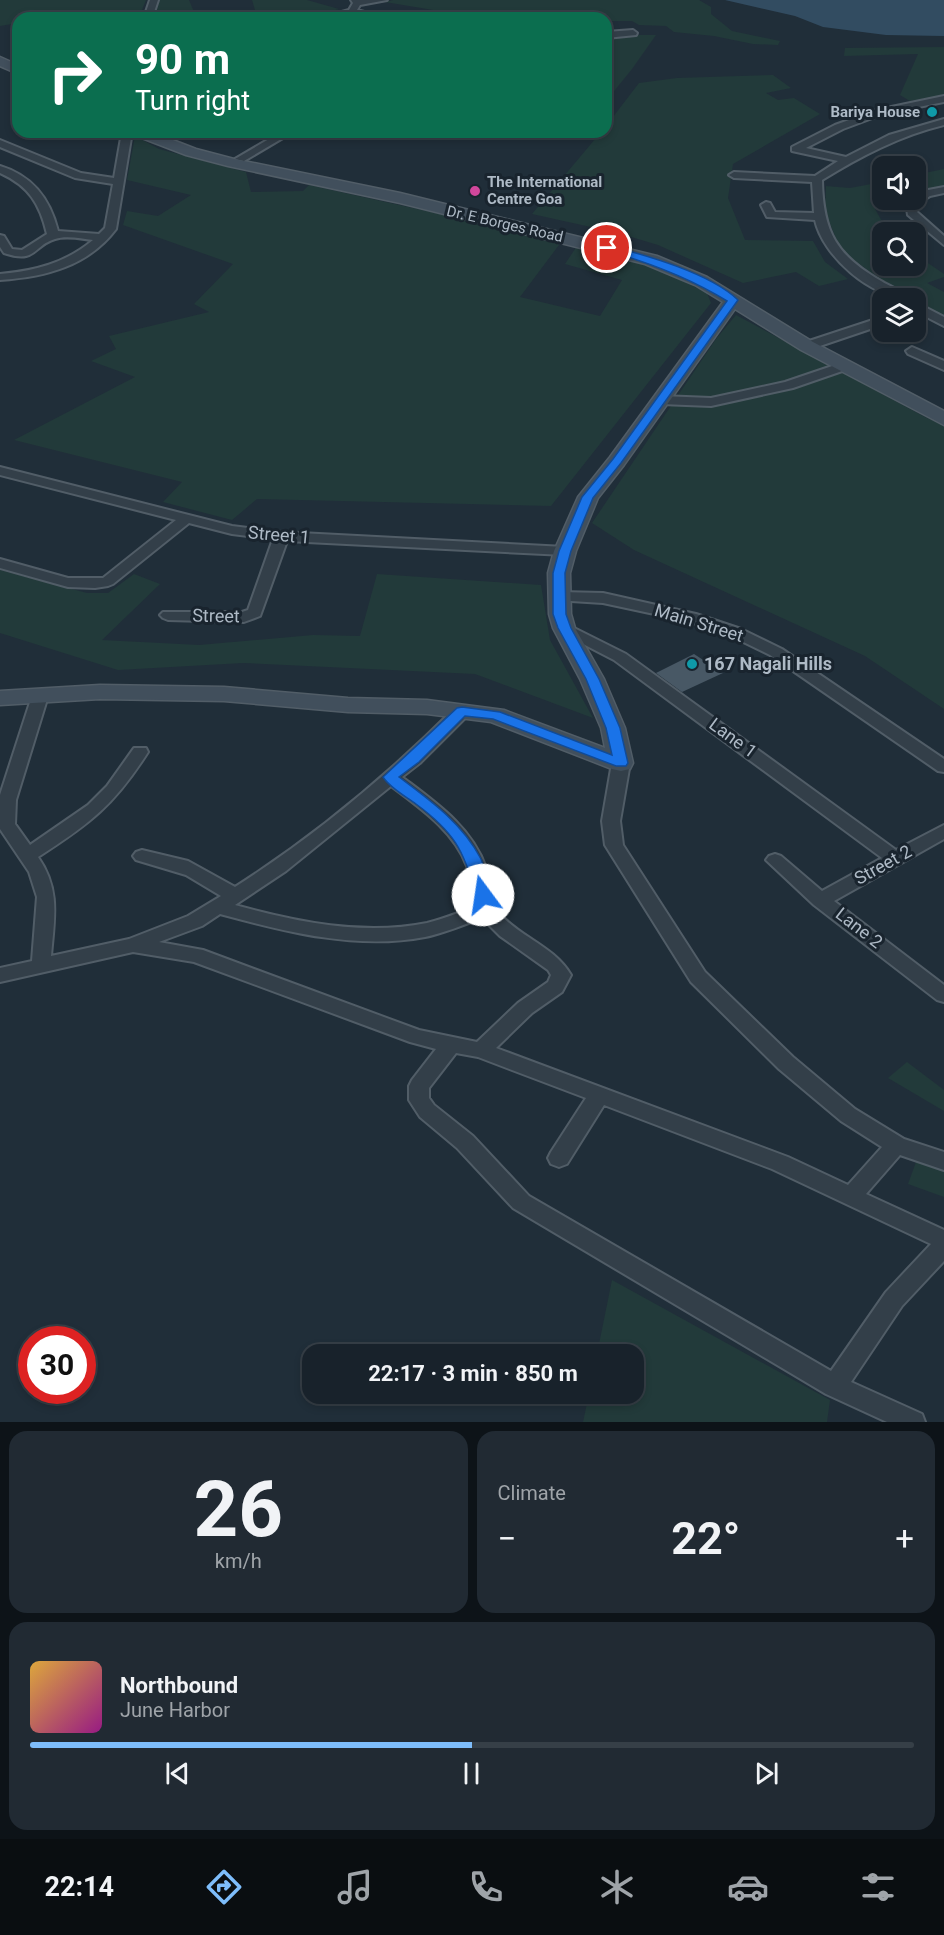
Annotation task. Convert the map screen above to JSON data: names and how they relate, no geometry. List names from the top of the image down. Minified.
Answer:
{"streets":{"main road":["Dr. E Borges Road"],"street":["Street 1","Street","Main Street","Lane 1","Street 2","Lane 2"]},"crossings":[["Street 1","Street"],["Lane 1","Street 2"],["Street 2","Lane 2"]],"places":["Bariya House","The International Centre Goa","167 Nagali Hills"],"page":{"turn":["90 m","Turn right"],"limit":"30","trip":"22:17 · 3 min · 850 m","tile":[["26","km/h"],"Climate"],"heat":["−","22°","+"],"song":["Northbound","June Harbor"],"tabs":"22:14"}}
